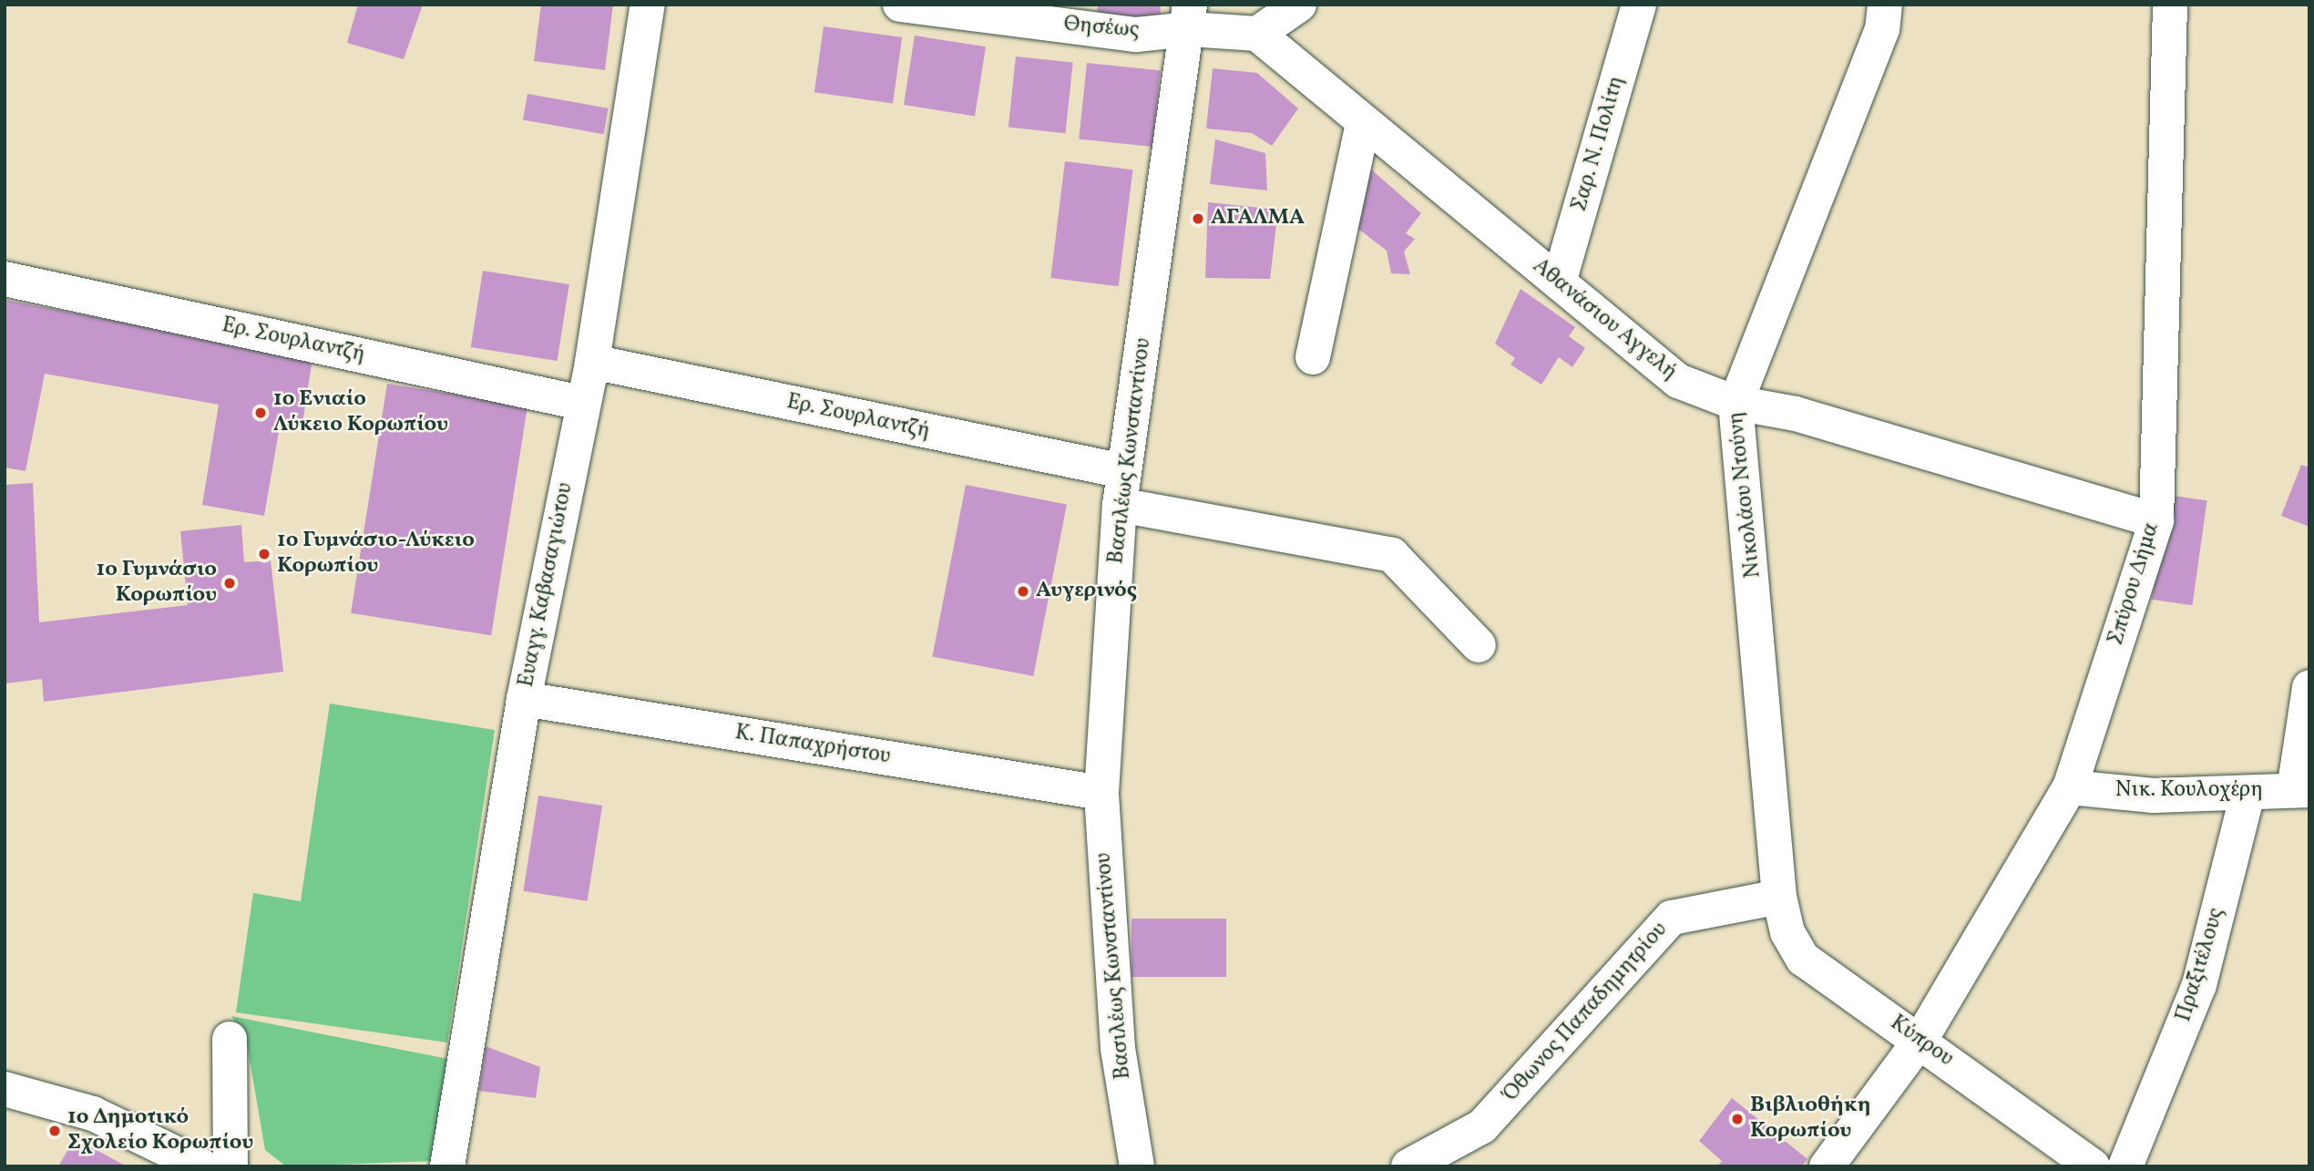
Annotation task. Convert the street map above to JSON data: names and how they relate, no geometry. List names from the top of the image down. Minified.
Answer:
{"streets":{"street":["Θησέως","Σαρ. Ν. Πολίτη","Αθανάσιου Αγγελή","Ερ. Σουρλαντζή","Βασιλέως Κωνσταντίνου","Νικολάου Ντούνη","Σπύρου Δήμα","Ευαγγ. Καβασαγιώτου","Κ. Παπαχρήστου","Νικ. Κουλοχέρη","Πραξιτέλους","Όθωνος Παπαδημητρίου","Κύπρου"]},"crossings":[["Θησέως","Βασιλέως Κωνσταντίνου"],["Σαρ. Ν. Πολίτη","Αθανάσιου Αγγελή"],["Αθανάσιου Αγγελή","Νικολάου Ντούνη"],["Αθανάσιου Αγγελή","Σπύρου Δήμα"],["Ερ. Σουρλαντζή","Βασιλέως Κωνσταντίνου"],["Ερ. Σουρλαντζή","Ευαγγ. Καβασαγιώτου"],["Βασιλέως Κωνσταντίνου","Κ. Παπαχρήστου"],["Νικολάου Ντούνη","Όθωνος Παπαδημητρίου"],["Νικολάου Ντούνη","Κύπρου"],["Σπύρου Δήμα","Νικ. Κουλοχέρη"],["Σπύρου Δήμα","Κύπρου"],["Ευαγγ. Καβασαγιώτου","Κ. Παπαχρήστου"],["Νικ. Κουλοχέρη","Πραξιτέλους"],["Όθωνος Παπαδημητρίου","Κύπρου"]],"places":["ΑΓΑΛΜΑ","1ο Ενιαίο Λύκειο Κορωπίου","1ο Γυμνάσιο-Λύκειο Κορωπίου","1ο Γυμνάσιο Κορωπίου","Αυγερινός","Βιβλιοθήκη Κορωπίου","1ο Δημοτικό Σχολείο Κορωπίου"]}
